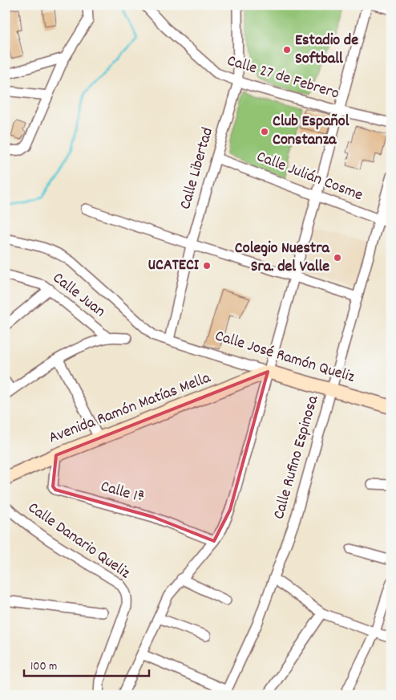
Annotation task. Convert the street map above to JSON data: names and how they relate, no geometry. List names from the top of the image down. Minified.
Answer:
{"streets":{"street":["Calle 27 de Febrero","Calle Libertad","Calle Julián Cosme","Calle Juan","Calle José Ramón Queliz","Avenida Ramón Matías Mella","Calle Rufino Espinosa","Calle 1ª","Calle Danario Queliz"]},"crossings":[["Calle 27 de Febrero","Calle Libertad"],["Calle Libertad","Calle Julián Cosme"],["Calle Libertad","Calle José Ramón Queliz"],["Calle Julián Cosme","Calle Rufino Espinosa"],["Calle José Ramón Queliz","Avenida Ramón Matías Mella"],["Calle José Ramón Queliz","Calle Rufino Espinosa"],["Avenida Ramón Matías Mella","Calle 1ª"]],"places":["Estadio de Softball","Club Español Constanza","Colegio Nuestra Sra. del Valle","UCATECI"],"scale_bar":"100 m"}
